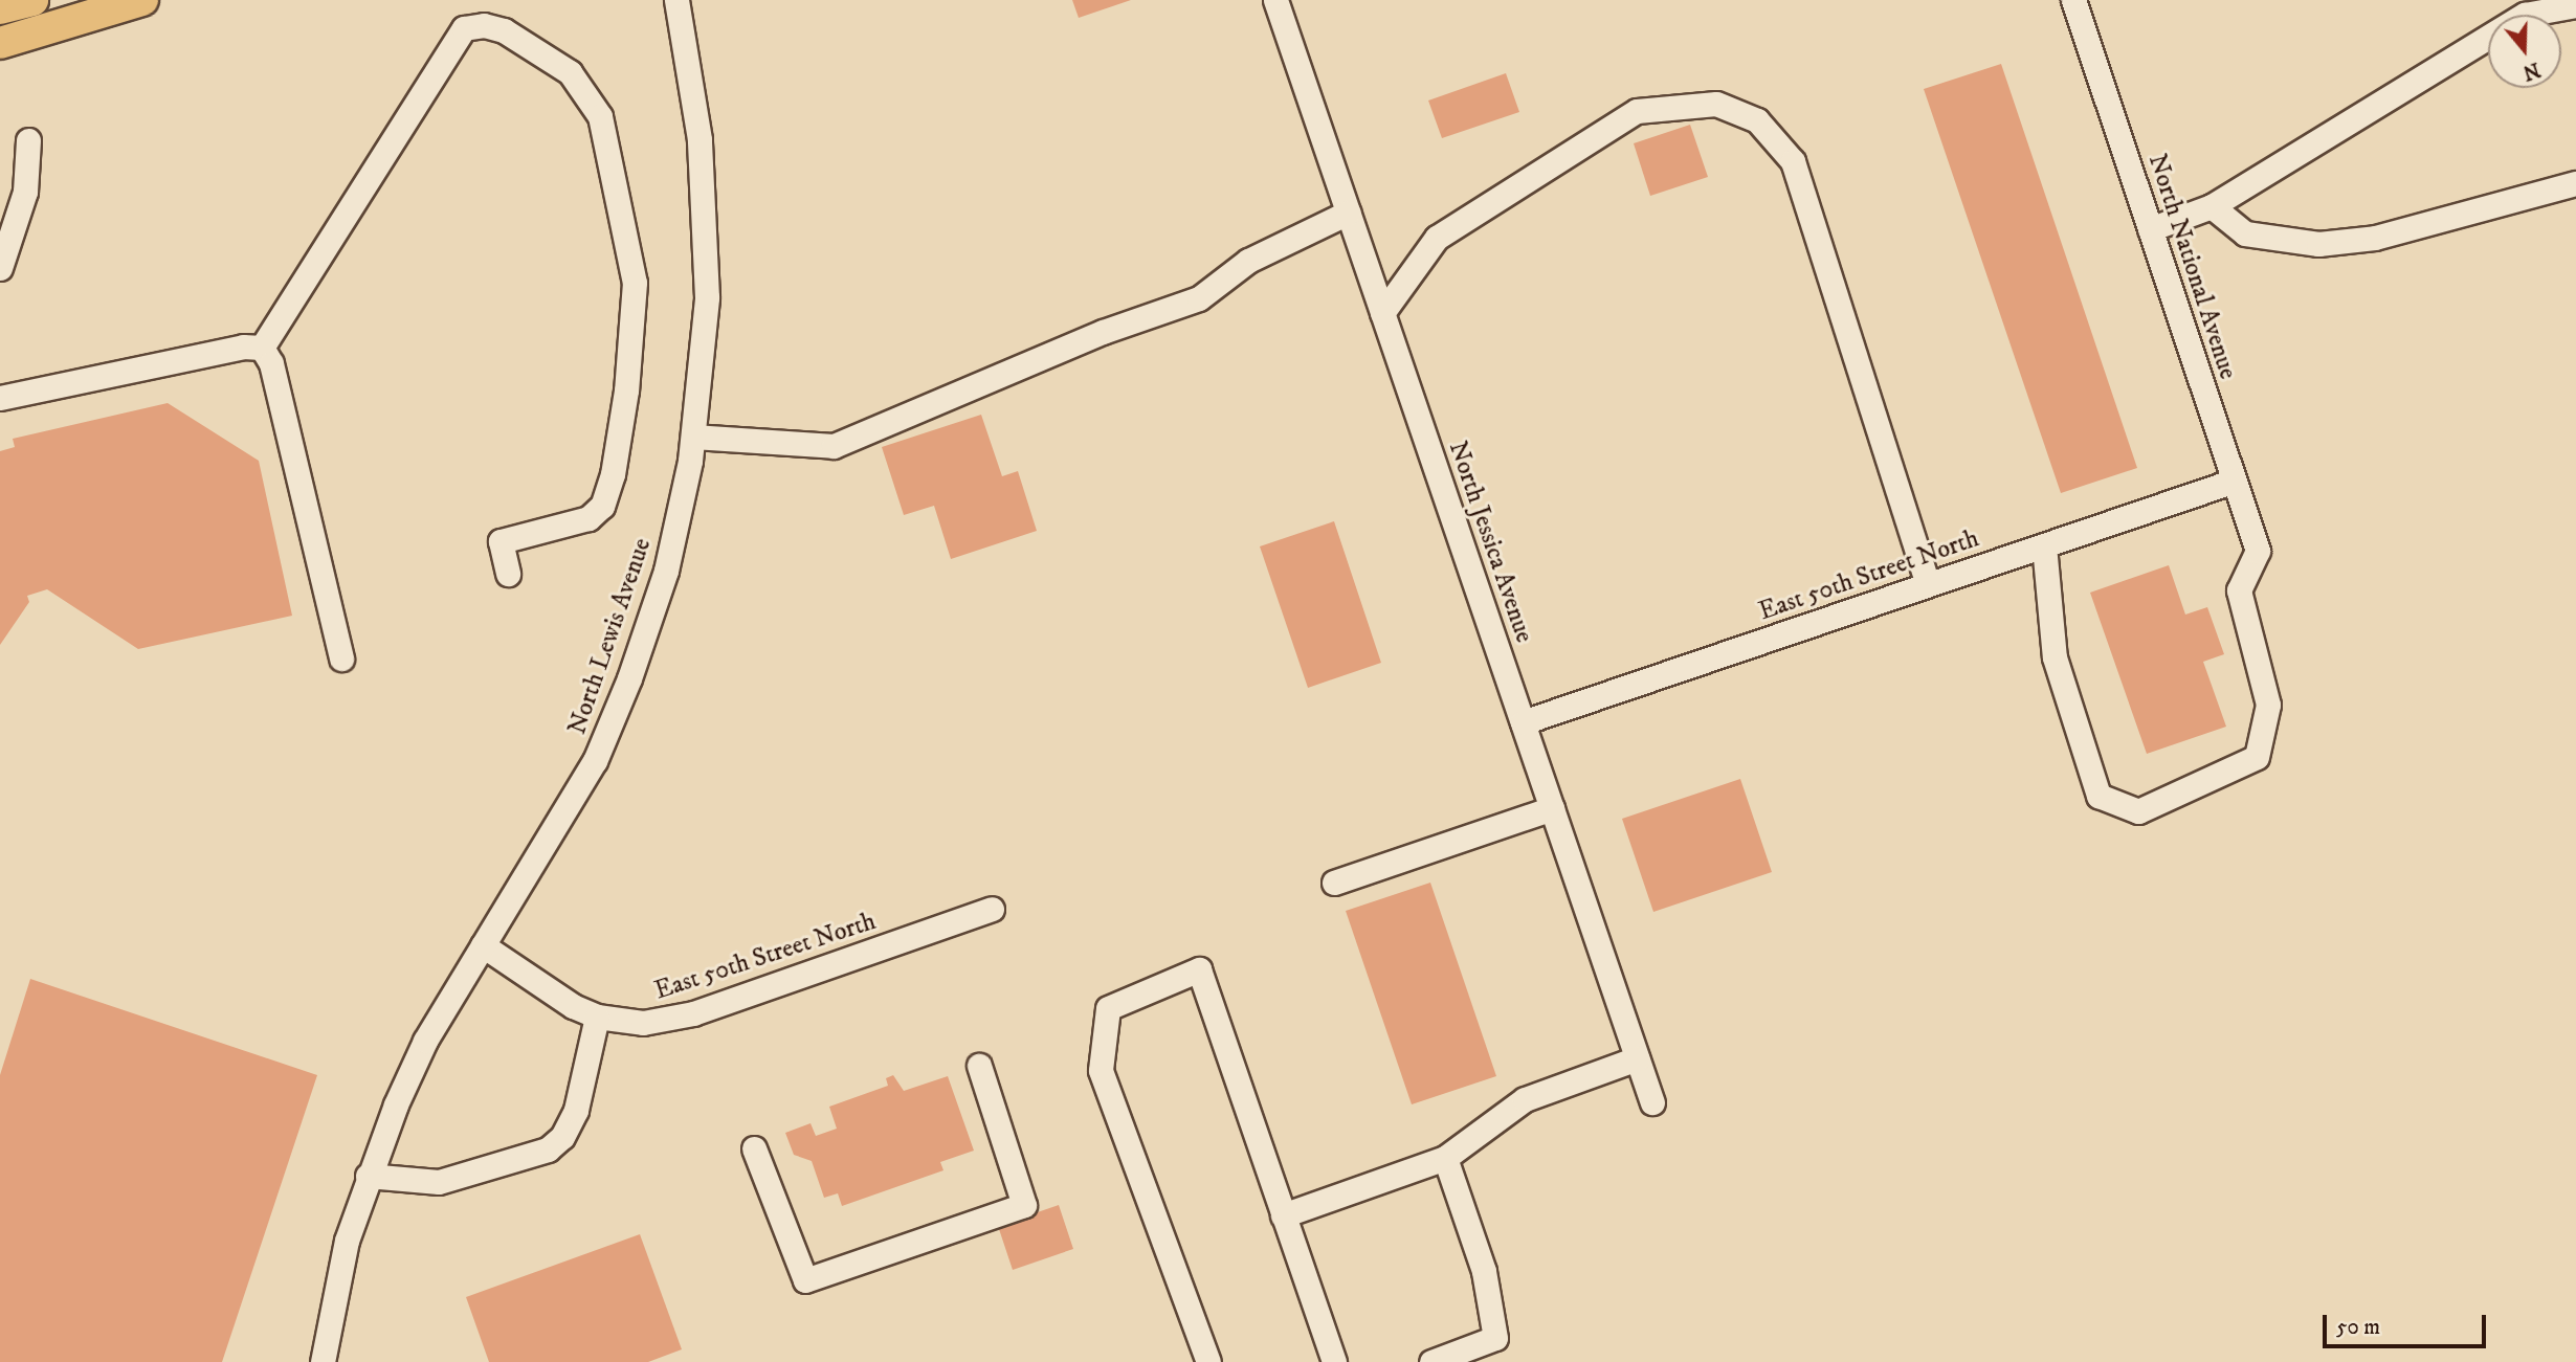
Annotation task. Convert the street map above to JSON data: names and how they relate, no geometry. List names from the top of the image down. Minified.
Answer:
{"streets":{"street":["North National Avenue","North Jessica Avenue","East 50th Street North","North Lewis Avenue"]},"crossings":[["North National Avenue","East 50th Street North"],["North Jessica Avenue","East 50th Street North"],["East 50th Street North","North Lewis Avenue"]],"scale_bar":"50 m","north":"bottom"}
